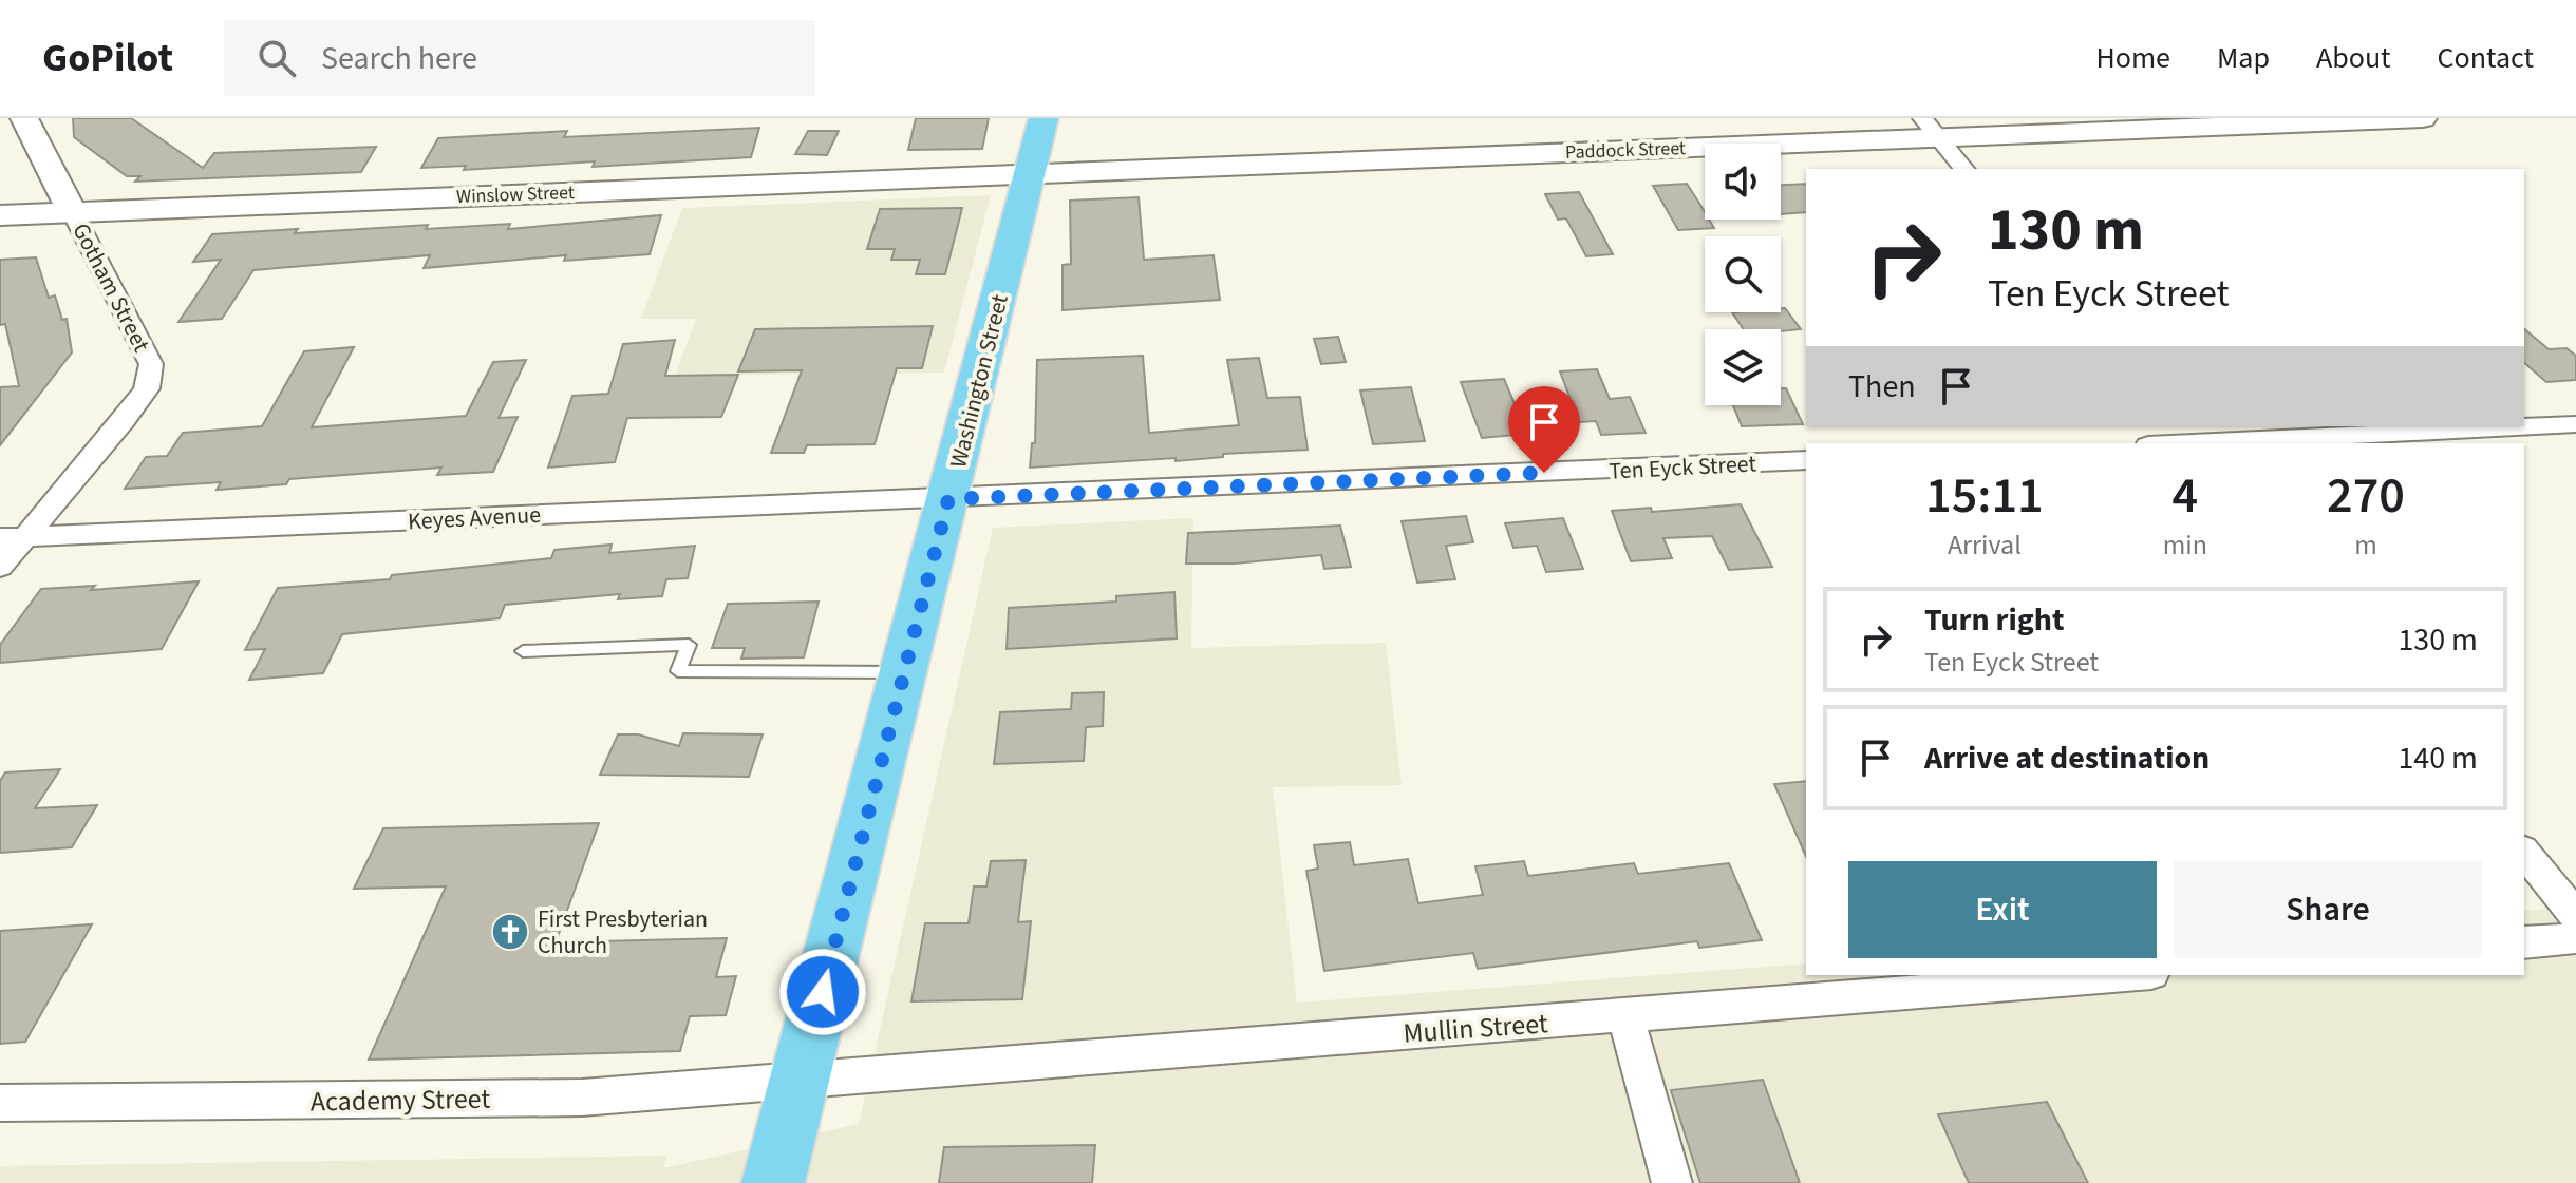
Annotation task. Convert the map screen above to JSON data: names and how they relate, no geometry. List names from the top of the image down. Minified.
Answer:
{"streets":{"main road":["Paddock Street","Winslow Street","Gotham Street","Washington Street"],"street":["Ten Eyck Street","Keyes Avenue","Mullin Street","Academy Street"]},"crossings":[["Paddock Street","Winslow Street"],["Paddock Street","Washington Street"],["Winslow Street","Gotham Street"],["Winslow Street","Washington Street"],["Gotham Street","Keyes Avenue"],["Washington Street","Ten Eyck Street"],["Washington Street","Keyes Avenue"],["Washington Street","Mullin Street"],["Washington Street","Academy Street"],["Ten Eyck Street","Keyes Avenue"],["Mullin Street","Academy Street"]],"places":{"church":["First Presbyterian Church"]},"page":{"header":"GoPilot","search":"Search here","nav":["Home","Map","About","Contact"],"turn":["130 m","Ten Eyck Street"],"then":"Then","eta":["15:11","Arrival","4","min","270","m"],"list":[{"name":"Turn right","note":"Ten Eyck Street","value":"130 m"},{"name":"Arrive at destination","value":"140 m"}],"buttons":["Exit","Share"]}}
